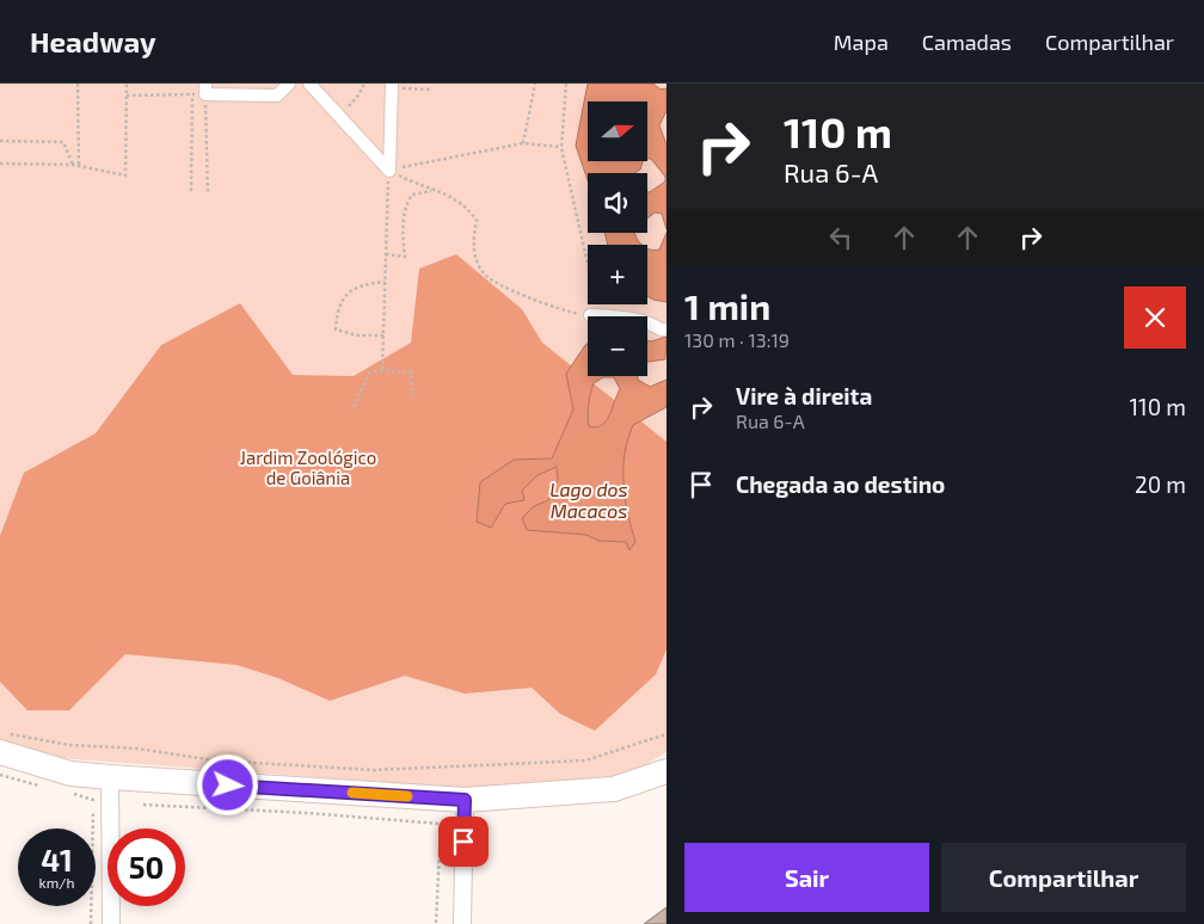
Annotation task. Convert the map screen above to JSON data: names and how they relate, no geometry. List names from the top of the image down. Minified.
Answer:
{"water":["Lago dos Macacos"],"parks":["Jardim Zoológico de Goiânia"],"north":"right","page":{"header":"Headway","nav":["Mapa","Camadas","Compartilhar"],"turn":["110 m","Rua 6-A"],"map_buttons":["+","−"],"heading":["1 min","130 m · 13:19"],"list":[{"name":"Vire à direita","note":"Rua 6-A","value":"110 m"},{"name":"Chegada ao destino","value":"20 m"}],"speed":"41 km/h","limit":"50","buttons":["Sair","Compartilhar"]}}
